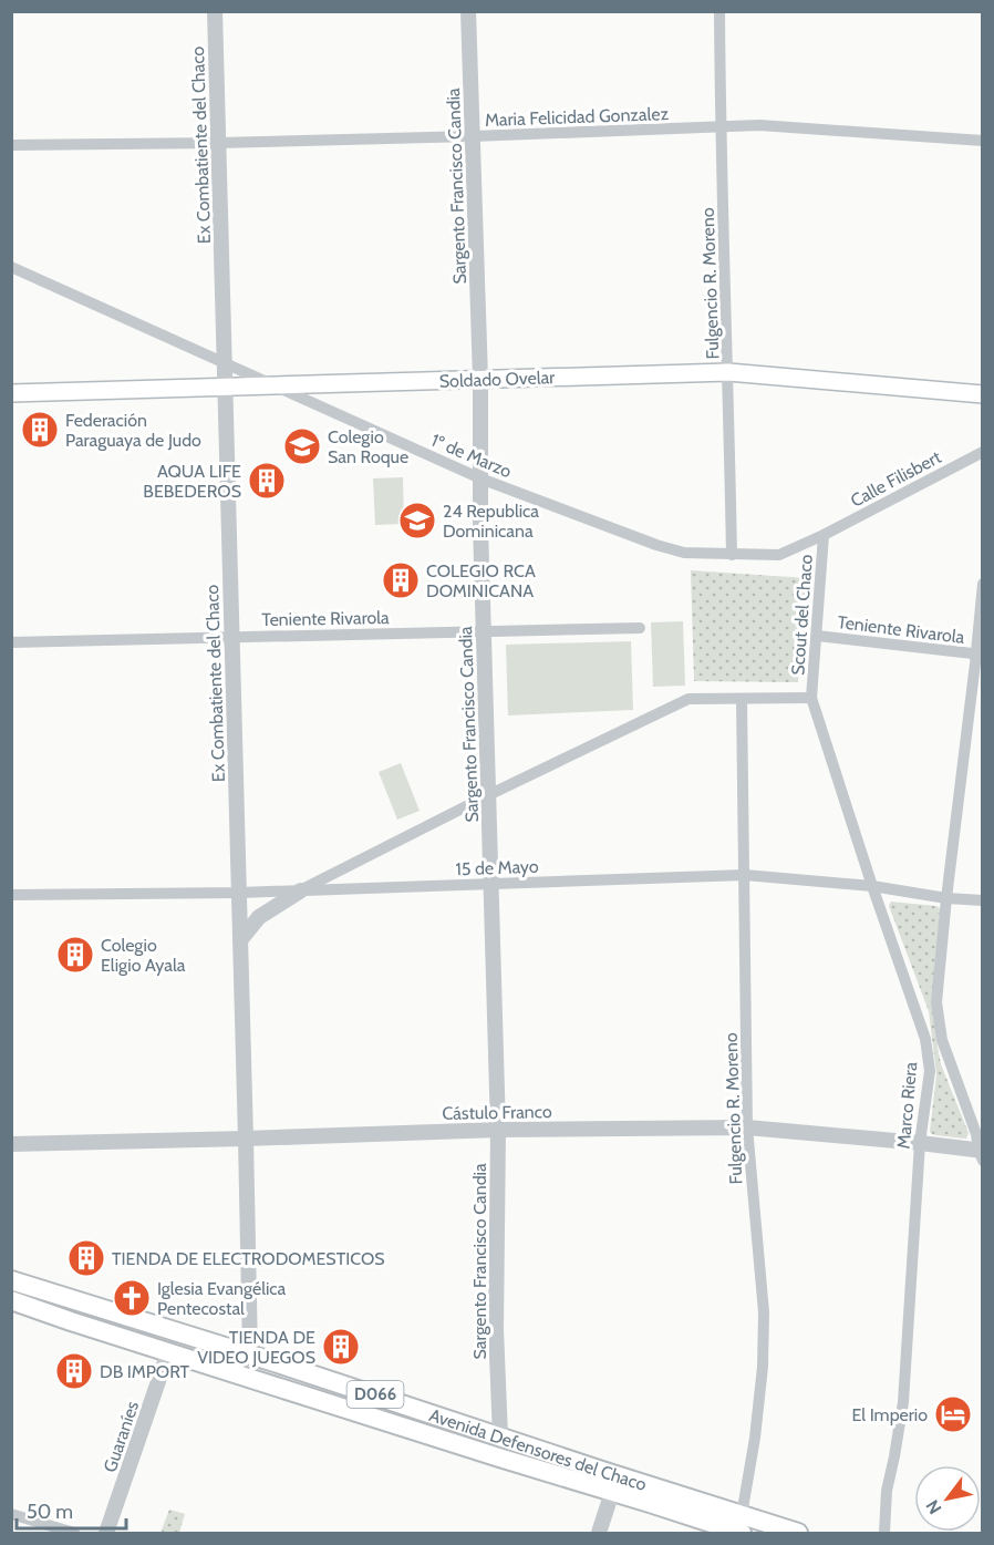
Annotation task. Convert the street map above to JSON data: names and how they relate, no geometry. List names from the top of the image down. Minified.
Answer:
{"streets":{"highway":["D066","Avenida Defensores del Chaco"],"main road":["Soldado Ovelar"],"street":["Maria Felicidad Gonzalez","Ex Combatiente del Chaco","Sargento Francisco Candia","Fulgencio R. Moreno","1º de Marzo","Calle Filisbert","Scout del Chaco","Teniente Rivarola","15 de Mayo","Marco Riera","Cástulo Franco","Guaraníes"]},"crossings":[["Maria Felicidad Gonzalez","Ex Combatiente del Chaco"],["Maria Felicidad Gonzalez","Sargento Francisco Candia"],["Maria Felicidad Gonzalez","Fulgencio R. Moreno"],["Ex Combatiente del Chaco","Soldado Ovelar"],["Ex Combatiente del Chaco","1º de Marzo"],["Ex Combatiente del Chaco","Teniente Rivarola"],["Ex Combatiente del Chaco","15 de Mayo"],["Ex Combatiente del Chaco","Cástulo Franco"],["Ex Combatiente del Chaco","Avenida Defensores del Chaco"],["Sargento Francisco Candia","Soldado Ovelar"],["Sargento Francisco Candia","1º de Marzo"],["Sargento Francisco Candia","Teniente Rivarola"],["Sargento Francisco Candia","15 de Mayo"],["Sargento Francisco Candia","Cástulo Franco"],["Sargento Francisco Candia","Avenida Defensores del Chaco"],["Fulgencio R. Moreno","Soldado Ovelar"],["Fulgencio R. Moreno","1º de Marzo"],["Fulgencio R. Moreno","15 de Mayo"],["Fulgencio R. Moreno","Cástulo Franco"],["Fulgencio R. Moreno","Avenida Defensores del Chaco"],["Soldado Ovelar","1º de Marzo"],["1º de Marzo","Calle Filisbert"],["1º de Marzo","Scout del Chaco"],["Calle Filisbert","Scout del Chaco"],["Scout del Chaco","Teniente Rivarola"],["Scout del Chaco","Marco Riera"],["15 de Mayo","Marco Riera"],["Marco Riera","Cástulo Franco"],["Guaraníes","Avenida Defensores del Chaco"]],"places":{"building":["Federación Paraguaya de Judo","AQUA LIFE BEBEDEROS","COLEGIO RCA DOMINICANA","Colegio Eligio Ayala","TIENDA DE ELECTRODOMESTICOS","TIENDA DE VIDEO JUEGOS","DB IMPORT"],"school or university":["Colegio San Roque","24 Republica Dominicana"],"church":["Iglesia Evangélica Pentecostal"],"hotel":["El Imperio"]},"scale_bar":"50 m","north":"bottom left"}
